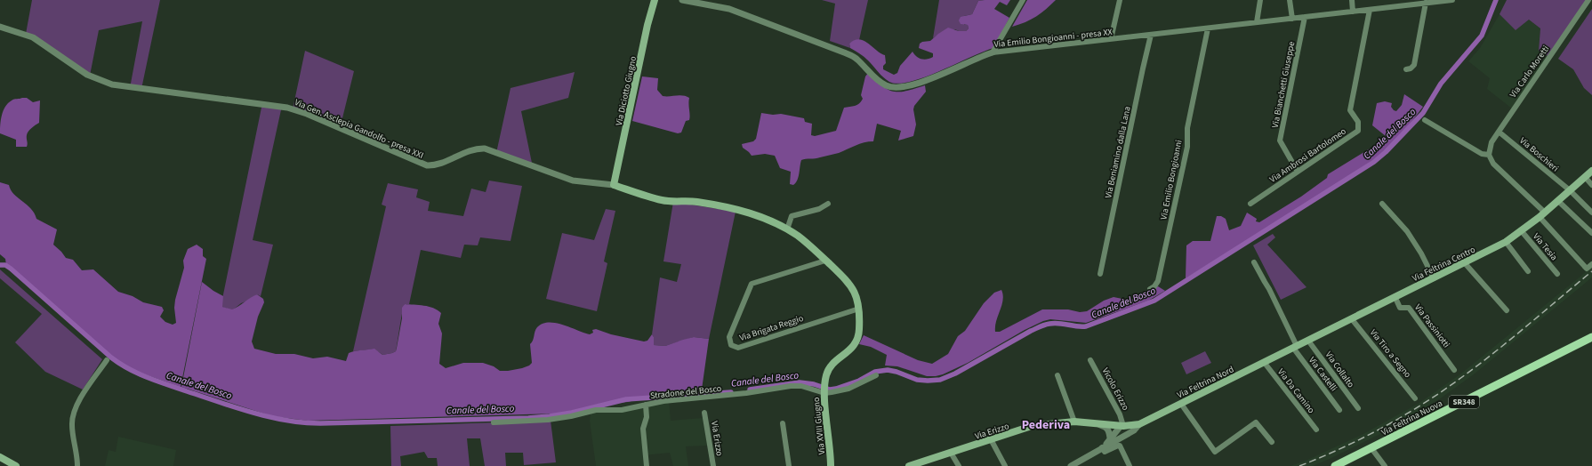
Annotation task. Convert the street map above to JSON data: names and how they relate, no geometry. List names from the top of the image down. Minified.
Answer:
{"streets":{"main road":["Via Diciotto Giugno","Via Feltrina Centro","Via Feltrina Nord","SR348","Via Feltrina Nuova","Via XVIII Giugno","Via Erizzo"],"street":["Via Emilio Bongioanni - presa XX","Via Carlo Moretti","Via Bianchetti Giuseppe","Via Gen. Asclepia Gandolfo - presa XXI","Via Beniamino dalla Lana","Via Boschieri","Via Ambrosi Bartolomeo","Via Emilio Bongioanni","Via Tesia","Via Passiniotti","Via Brigata Reggio","Via Tiro a Segno","Via Collalto","Via Castelli","Vicolo Erizzo","Via Da Camino","Stradone del Bosco"]},"crossings":[["Via Emilio Bongioanni - presa XX","Via Bianchetti Giuseppe"],["Via Emilio Bongioanni - presa XX","Via Beniamino dalla Lana"],["Via Emilio Bongioanni - presa XX","Via Ambrosi Bartolomeo"],["Via Emilio Bongioanni - presa XX","Via Emilio Bongioanni"],["Via Carlo Moretti","Via Boschieri"],["Via Bianchetti Giuseppe","Via Ambrosi Bartolomeo"],["Via Diciotto Giugno","Via Gen. Asclepia Gandolfo - presa XXI"],["Via Boschieri","Via Feltrina Centro"],["Via Tesia","Via Feltrina Centro"],["Via Feltrina Centro","Via Passiniotti"],["Via Feltrina Centro","Via Tiro a Segno"],["Via Feltrina Centro","Via Feltrina Nord"],["Via Tiro a Segno","Via Feltrina Nord"],["Via Collalto","Via Feltrina Nord"],["Via Castelli","Via Feltrina Nord"],["Via Feltrina Nord","Vicolo Erizzo"],["Via Feltrina Nord","Via Da Camino"],["Via Feltrina Nord","Via Erizzo"],["Vicolo Erizzo","Via Erizzo"],["Stradone del Bosco","Via XVIII Giugno"]],"districts":["Pederiva"],"water":["Canale del Bosco"]}
